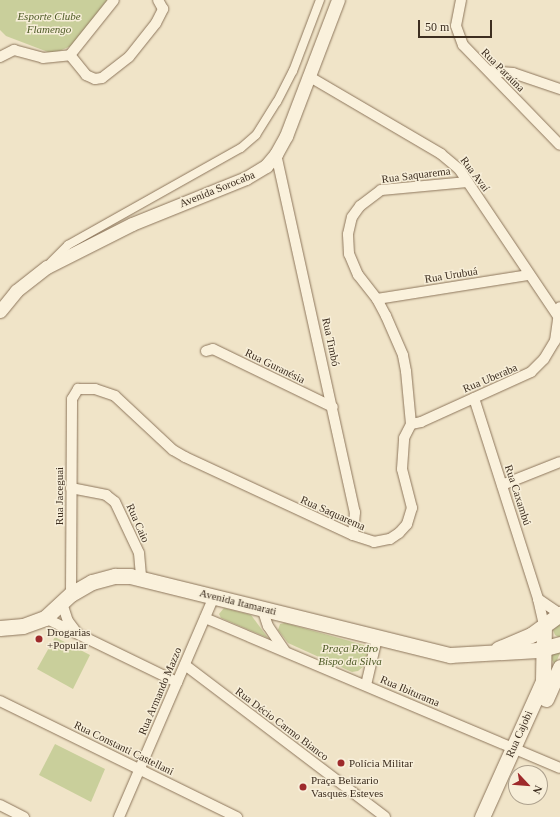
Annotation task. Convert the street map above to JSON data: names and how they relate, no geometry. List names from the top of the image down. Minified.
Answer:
{"streets":{"main road":["Avenida Itamarati","Rua Cajobi"],"street":["Rua Paraúna","Rua Avaí","Rua Saquarema","Avenida Sorocaba","Rua Urubuá","Rua Timbó","Rua Guranésia","Rua Uberaba","Rua Caxambú","Rua Jaceguai","Rua Caio","Rua Armando Mazzo","Rua Ibiturama","Rua Décio Carmo Bianco","Rua Constanti Castellani"]},"crossings":[["Rua Avaí","Rua Saquarema"],["Rua Avaí","Avenida Sorocaba"],["Rua Avaí","Rua Urubuá"],["Rua Avaí","Rua Uberaba"],["Rua Saquarema","Rua Urubuá"],["Rua Saquarema","Rua Timbó"],["Rua Saquarema","Rua Uberaba"],["Rua Saquarema","Rua Jaceguai"],["Avenida Sorocaba","Rua Timbó"],["Rua Timbó","Rua Guranésia"],["Rua Uberaba","Rua Caxambú"],["Rua Caxambú","Avenida Itamarati"],["Rua Caxambú","Rua Cajobi"],["Rua Jaceguai","Rua Caio"],["Rua Jaceguai","Avenida Itamarati"],["Rua Caio","Avenida Itamarati"],["Avenida Itamarati","Rua Armando Mazzo"],["Avenida Itamarati","Rua Cajobi"],["Rua Armando Mazzo","Rua Ibiturama"],["Rua Armando Mazzo","Rua Décio Carmo Bianco"],["Rua Armando Mazzo","Rua Constanti Castellani"],["Rua Ibiturama","Rua Cajobi"]],"parks":["Esporte Clube Flamengo","Praça Pedro Bispo da Silva"],"places":["Drogarias +Popular","Polícia Militar","Praça Belizario Vasques Esteves"],"scale_bar":"50 m","north":"bottom right"}
